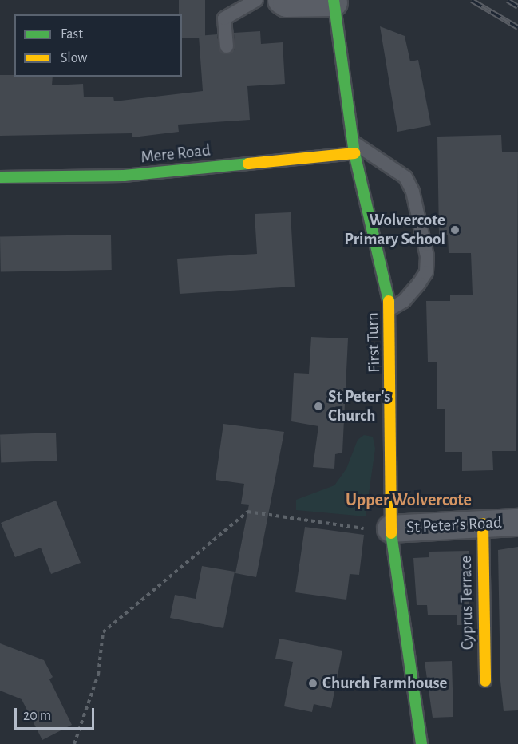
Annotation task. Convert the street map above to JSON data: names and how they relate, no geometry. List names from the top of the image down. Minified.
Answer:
{"streets":{"street":["Mere Road","First Turn","St Peter's Road","Cyprus Terrace"]},"crossings":[["Mere Road","First Turn"],["First Turn","St Peter's Road"],["St Peter's Road","Cyprus Terrace"]],"districts":["Upper Wolvercote"],"places":["Wolvercote Primary School","St Peter's Church","Church Farmhouse"],"legend":["Fast","Slow"],"scale_bar":"20 m"}
